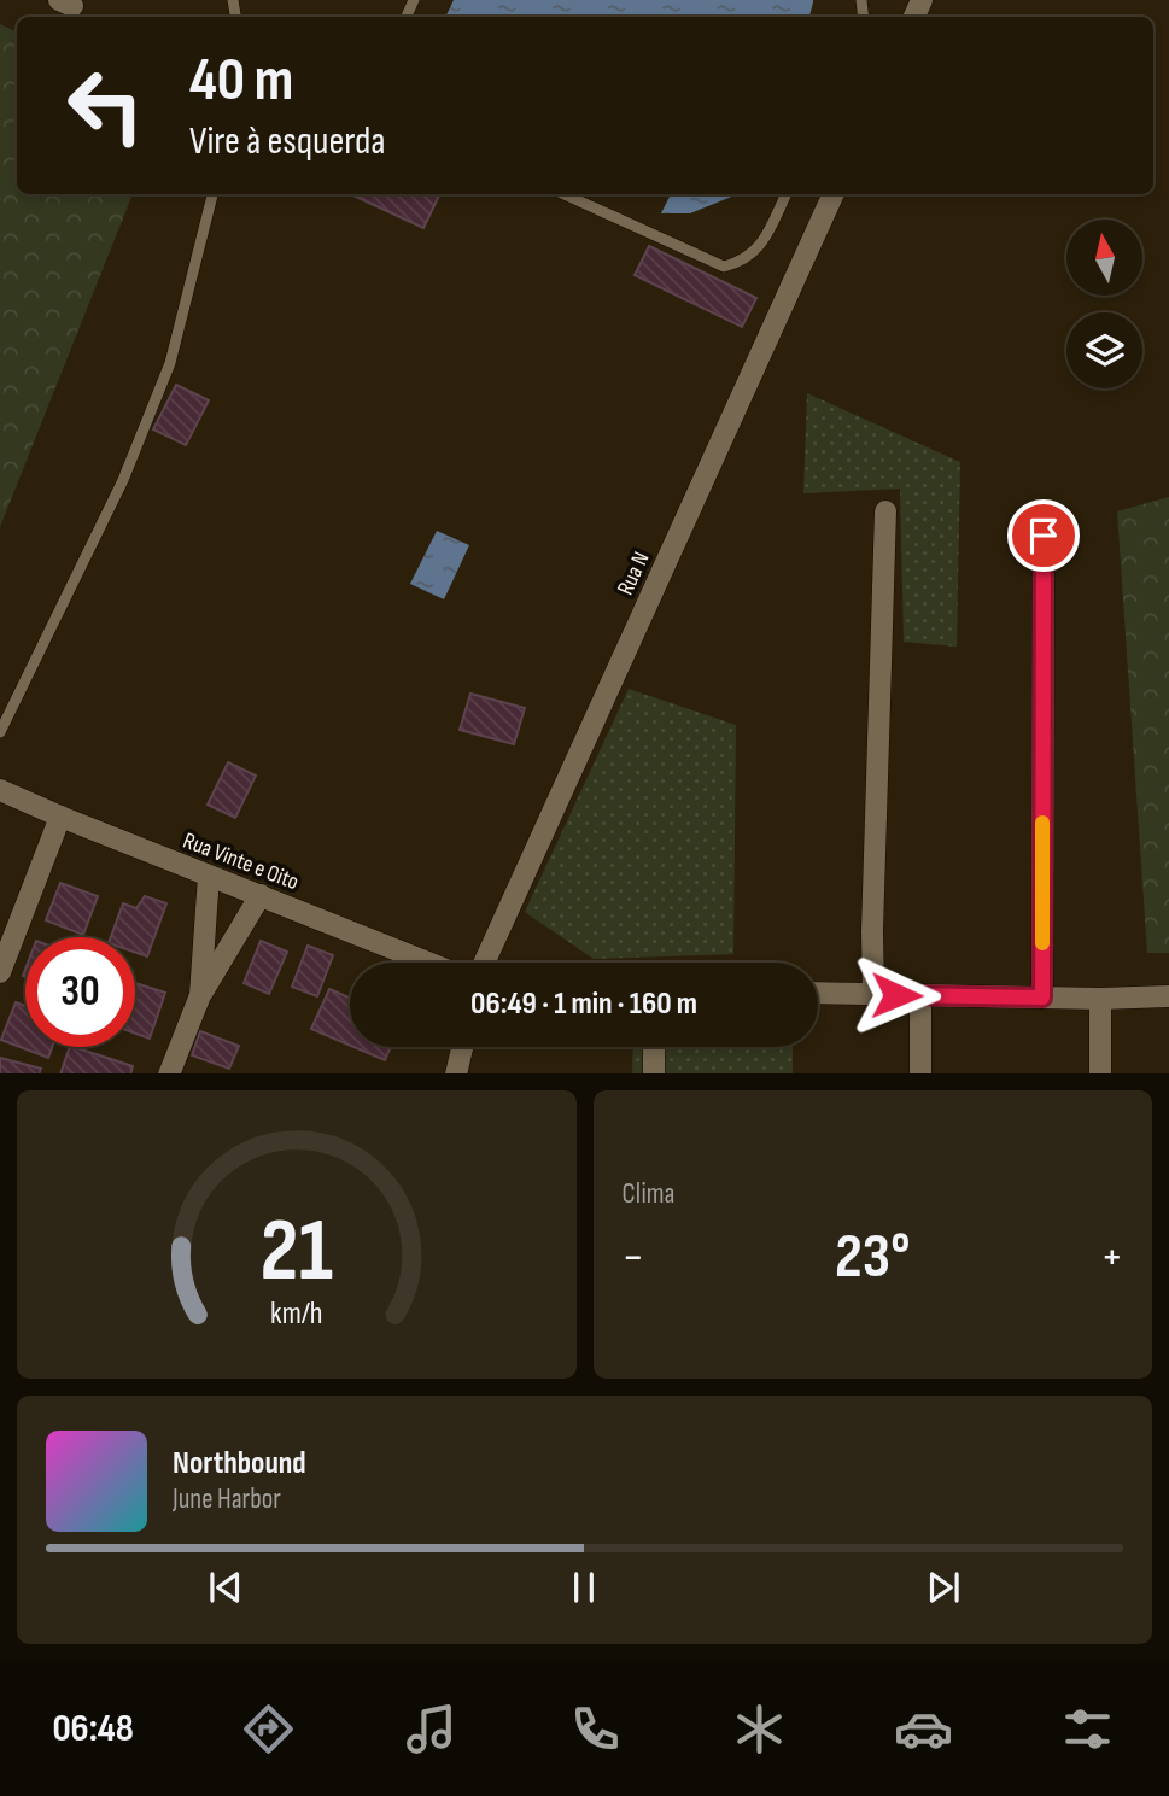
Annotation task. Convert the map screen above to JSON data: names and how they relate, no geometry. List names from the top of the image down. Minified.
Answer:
{"streets":{"street":["Rua N","Rua Vinte e Oito"]},"north":"top","page":{"turn":["40 m","Vire à esquerda"],"limit":"30","trip":"06:49 · 1 min · 160 m","tile":"Clima","heat":["−","23°","+"],"song":["Northbound","June Harbor"],"tabs":"06:48","gauge":["21","km/h"]}}
